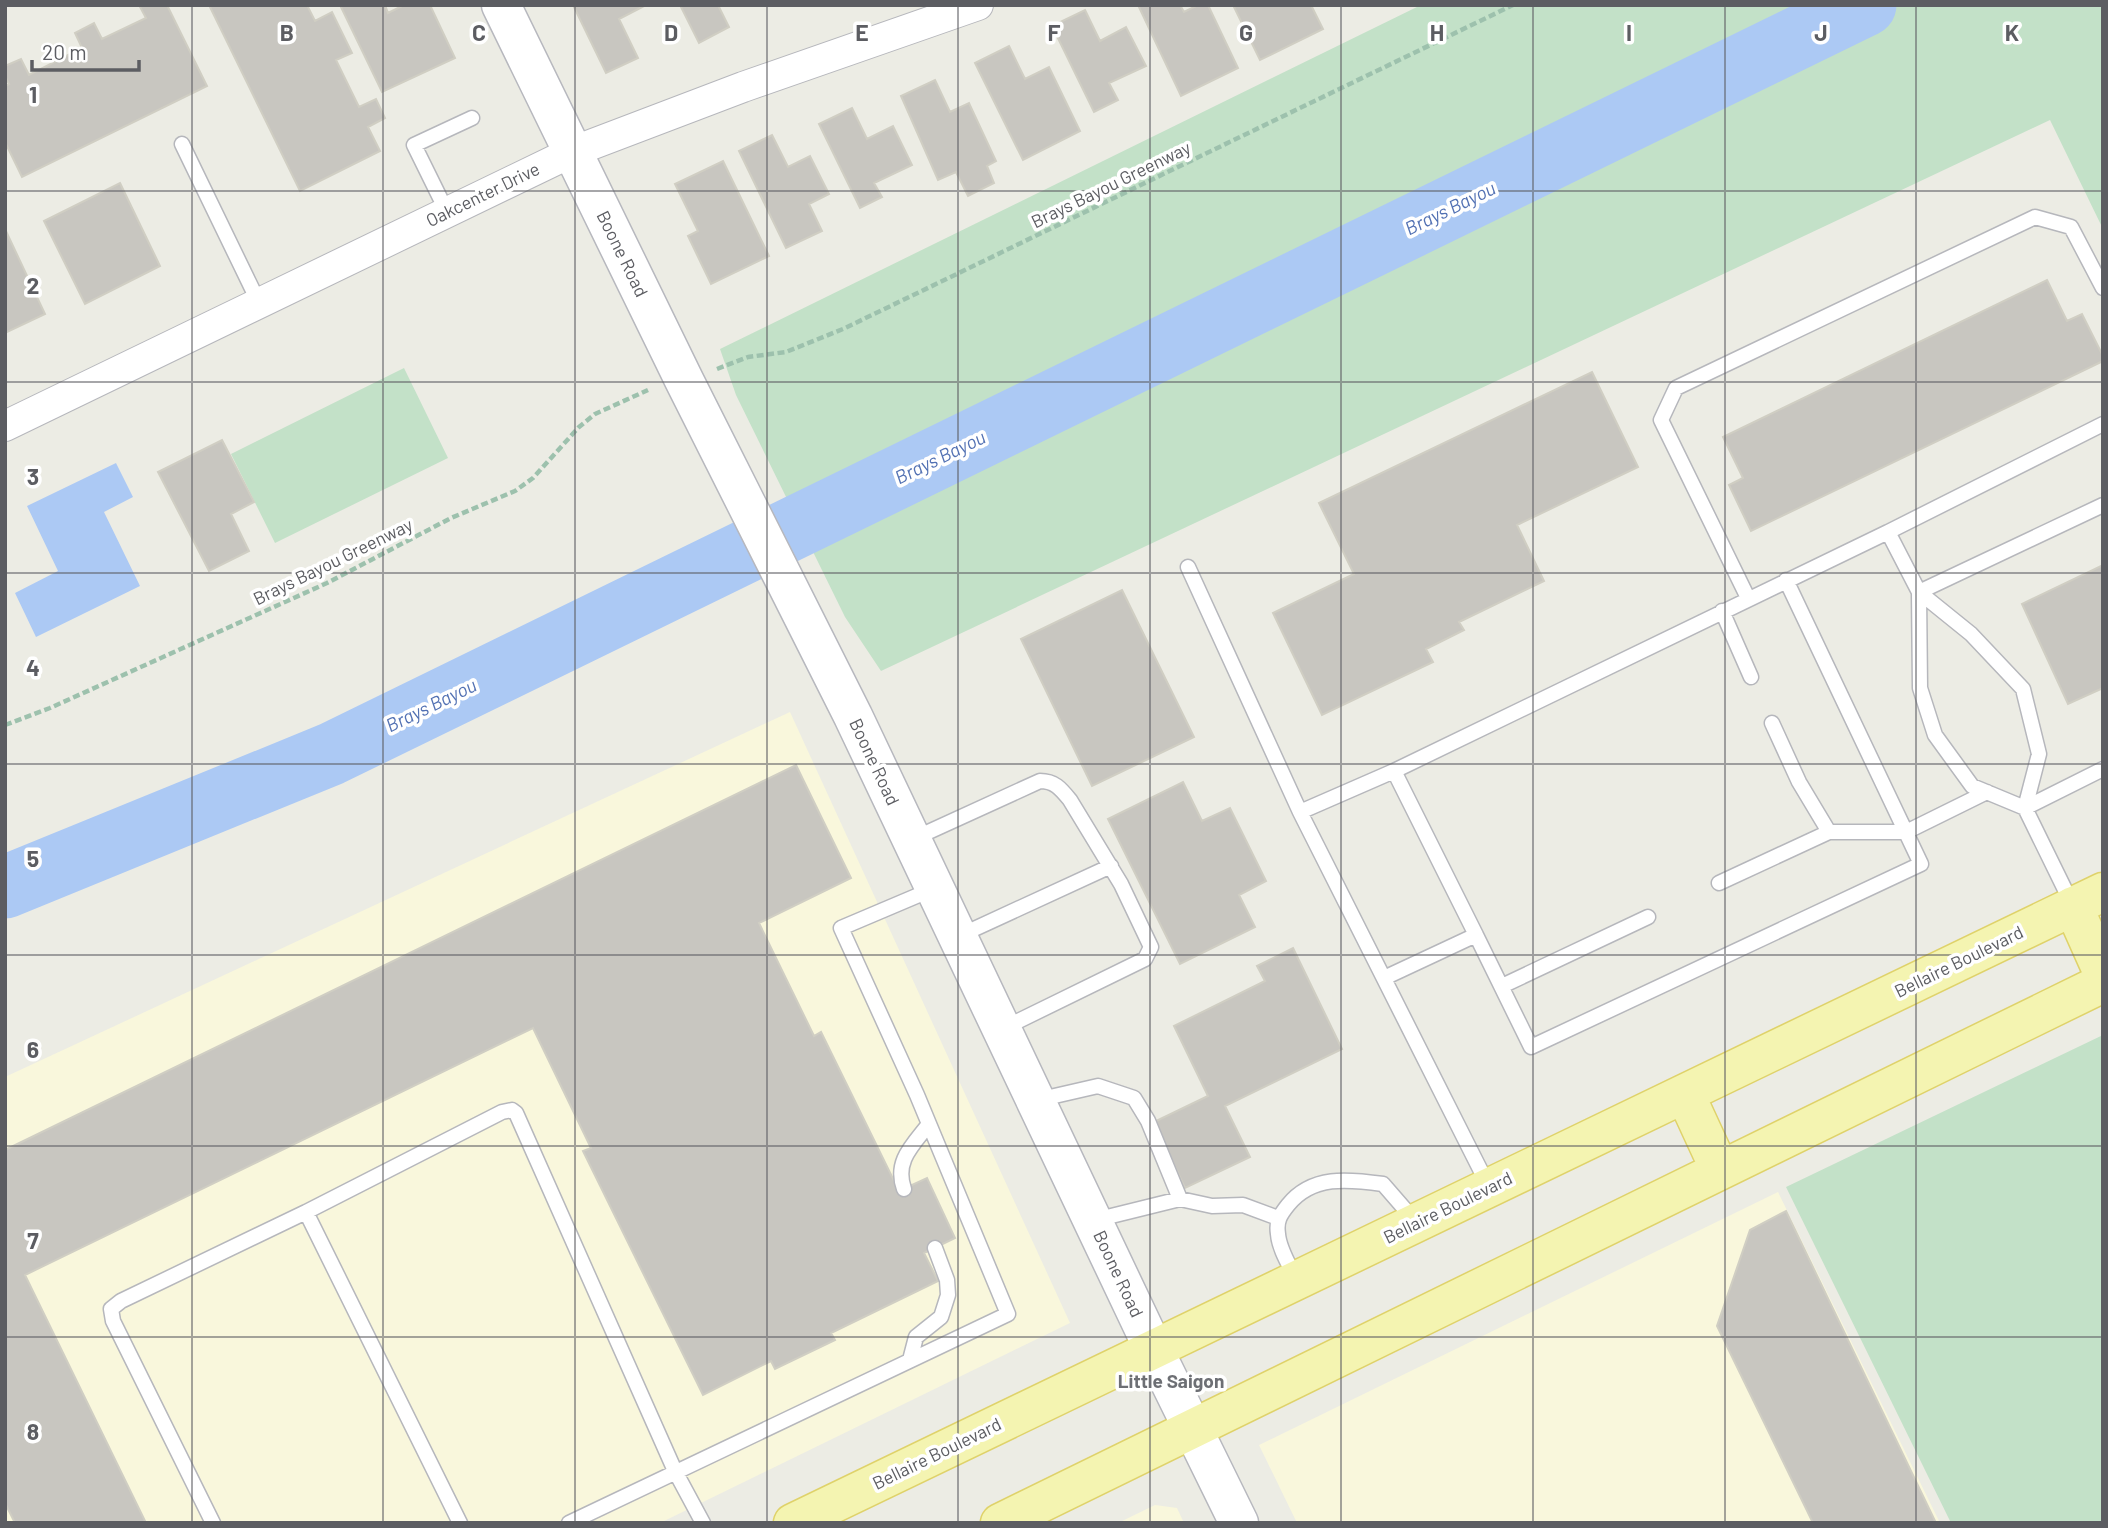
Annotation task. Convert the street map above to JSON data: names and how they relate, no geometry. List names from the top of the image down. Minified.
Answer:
{"streets":{"main road":["Bellaire Boulevard"],"street":["Oakcenter Drive","Boone Road"],"path":["Brays Bayou Greenway"]},"crossings":[["Oakcenter Drive","Boone Road"],["Boone Road","Bellaire Boulevard"]],"districts":["Little Saigon"],"water":["Brays Bayou"],"scale_bar":"20 m","grid":{"columns":["B","C","D","E","F","G","H","I","J","K"],"rows":["1","2","3","4","5","6","7","8"]}}
